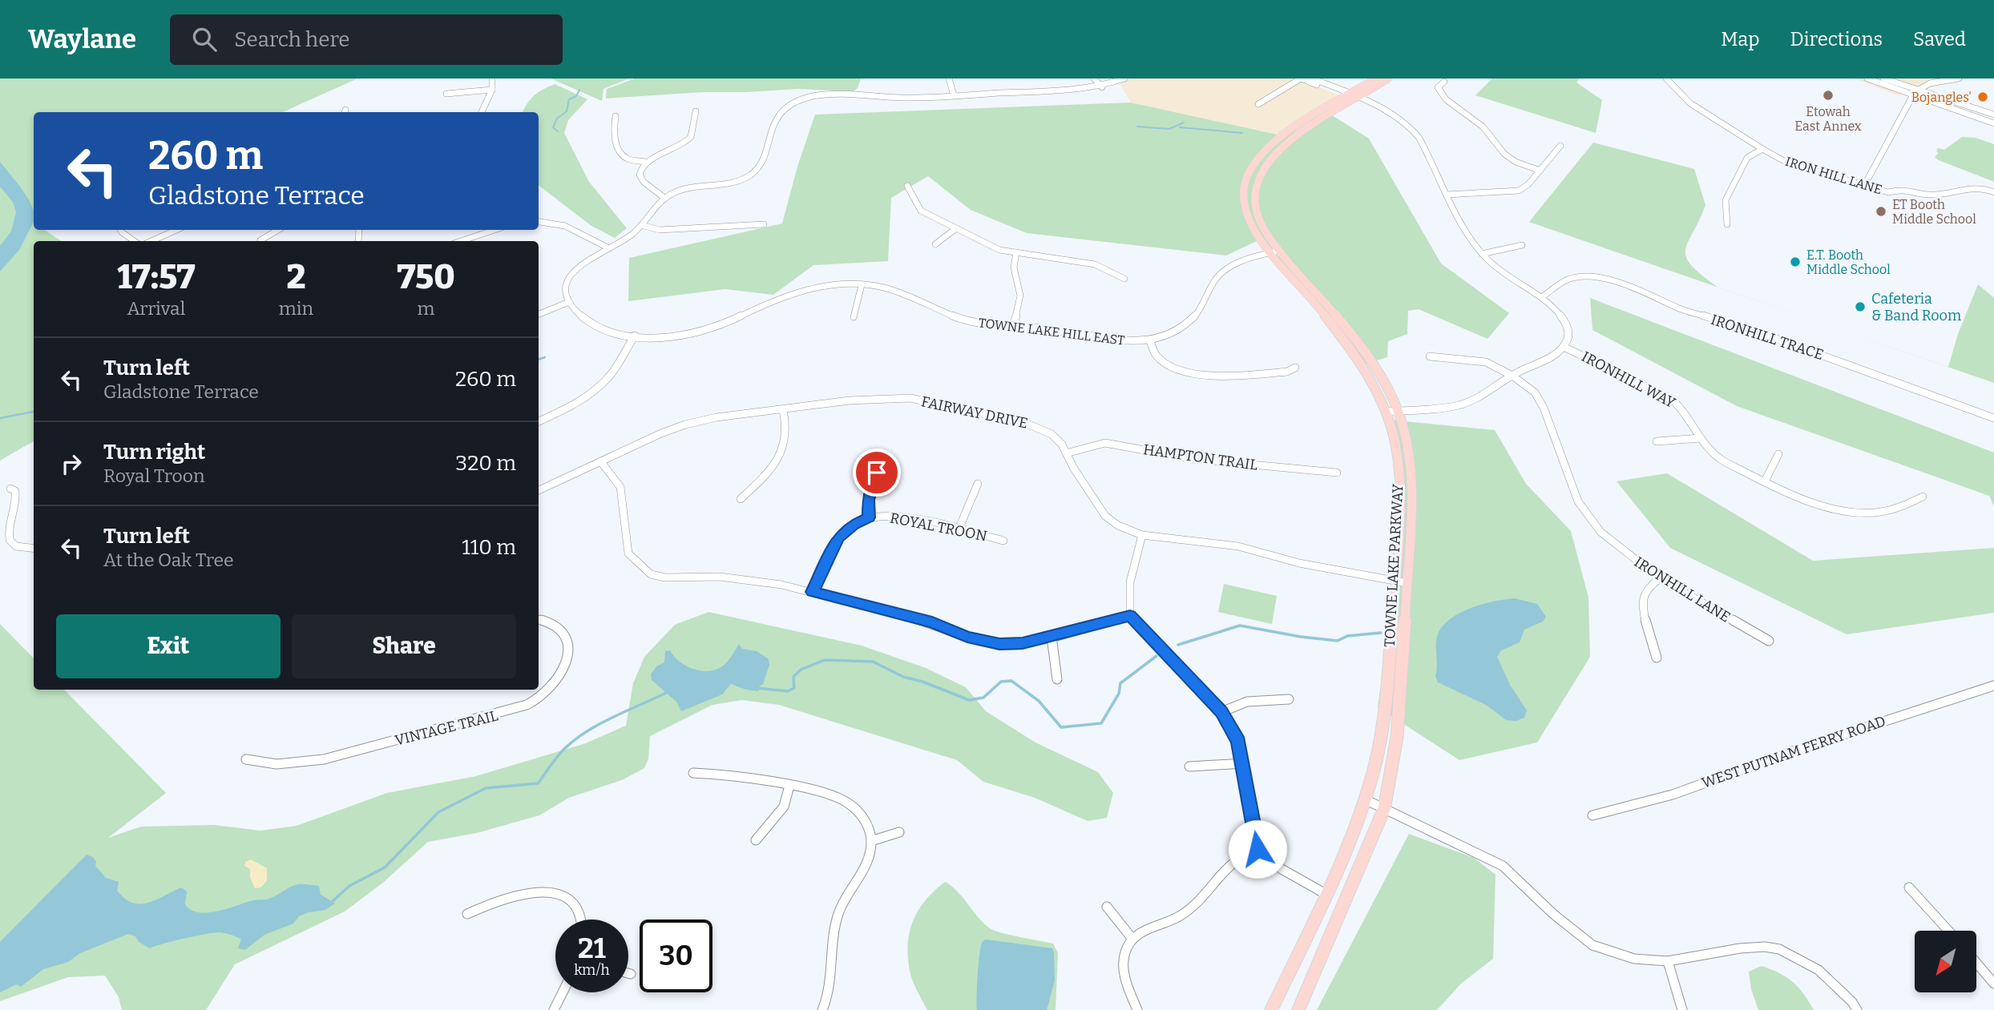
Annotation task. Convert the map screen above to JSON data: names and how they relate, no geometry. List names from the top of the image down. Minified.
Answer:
{"streets":{"main road":["TOWNE LAKE PARKWAY"],"street":["IRON HILL LANE","TOWNE LAKE HILL EAST","IRONHILL TRACE","IRONHILL WAY","FAIRWAY DRIVE","HAMPTON TRAIL","ROYAL TROON","IRONHILL LANE","VINTAGE TRAIL","WEST PUTNAM FERRY ROAD"]},"crossings":[["TOWNE LAKE HILL EAST","TOWNE LAKE PARKWAY"],["FAIRWAY DRIVE","HAMPTON TRAIL"],["FAIRWAY DRIVE","TOWNE LAKE PARKWAY"]],"places":["Etowah East Annex","Bojangles'","ET Booth Middle School","E.T. Booth Middle School","Cafeteria & Band Room"],"north":"bottom left","page":{"header":"Waylane","search":"Search here","nav":["Map","Directions","Saved"],"turn":["260 m","Gladstone Terrace"],"eta":["17:57","Arrival","2","min","750","m"],"list":[{"name":"Turn left","note":"Gladstone Terrace","value":"260 m"},{"name":"Turn right","note":"Royal Troon","value":"320 m"},{"name":"Turn left","note":"At the Oak Tree","value":"110 m"}],"buttons":["Exit","Share"],"speed":"21 km/h","limit":"30"}}
